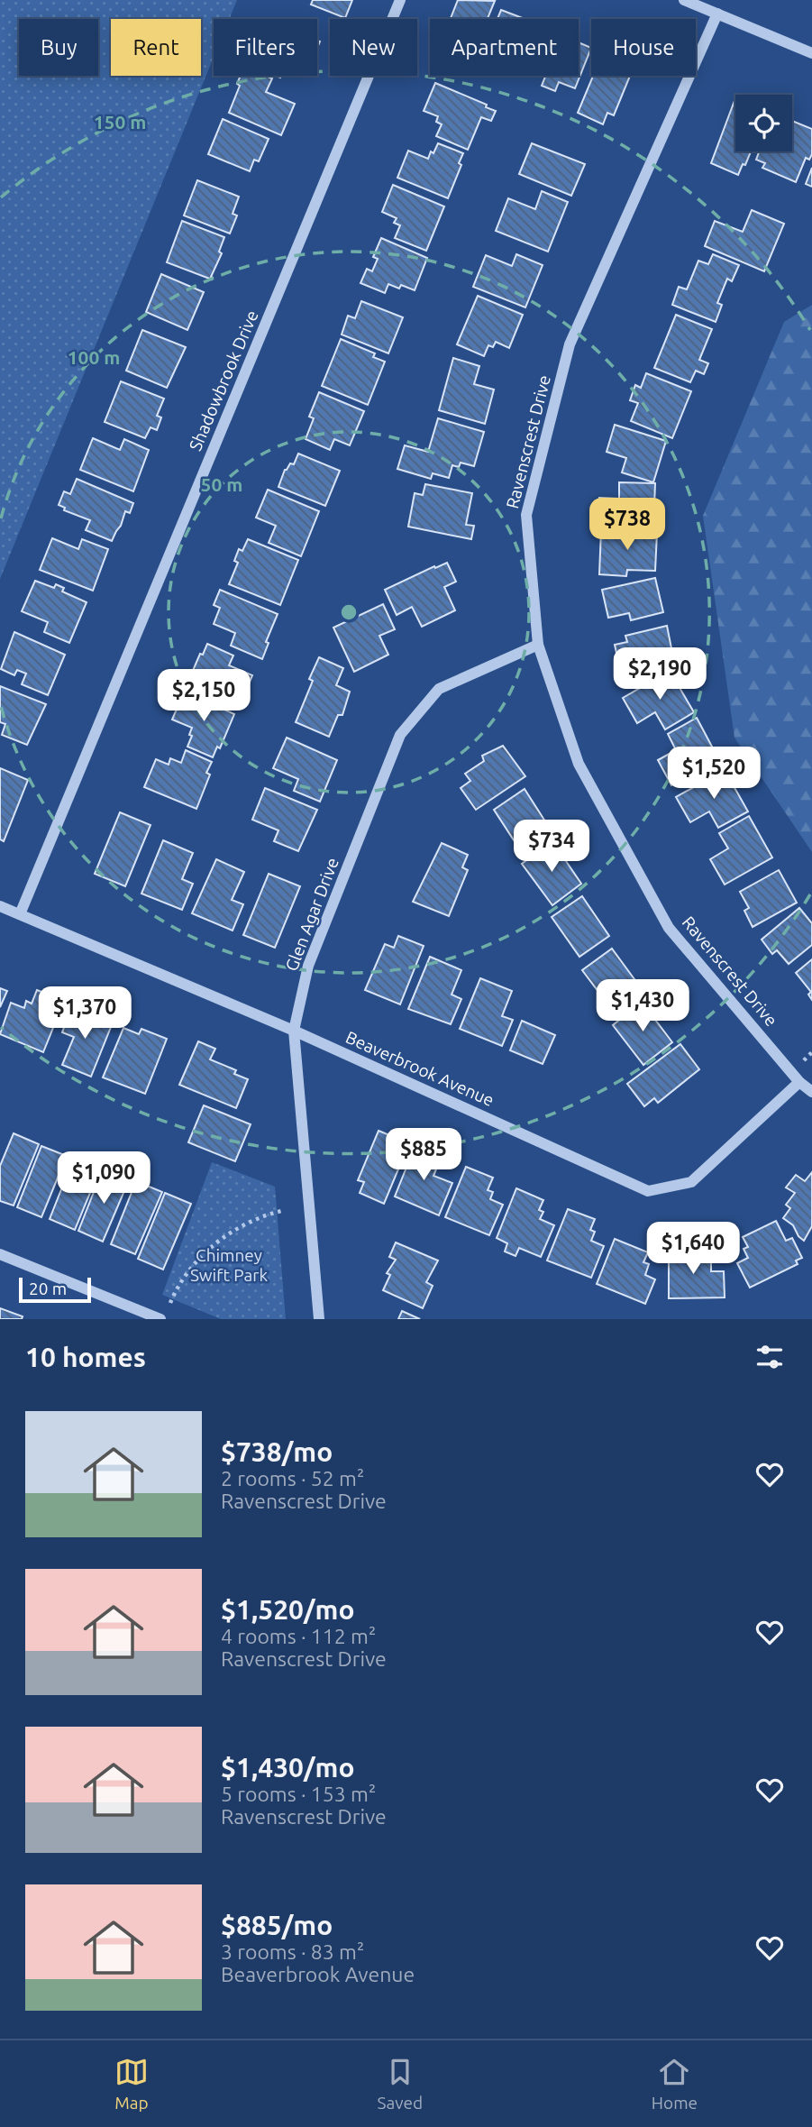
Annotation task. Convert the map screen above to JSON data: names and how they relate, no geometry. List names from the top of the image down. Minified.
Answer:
{"streets":{"street":["Shadowbrook Drive","Ravenscrest Drive","Glen Agar Drive","Beaverbrook Avenue"]},"crossings":[["Shadowbrook Drive","Beaverbrook Avenue"],["Ravenscrest Drive","Glen Agar Drive"],["Ravenscrest Drive","Beaverbrook Avenue"],["Glen Agar Drive","Beaverbrook Avenue"]],"parks":["Chimney Swift Park"],"scale_bar":"20 m","page":{"chip":["Buy","Rent","Filters","New","Apartment","House"],"price":["$738","$2,190","$2,150","$1,520","$734","$1,430","$1,370","$885","$1,090","$1,640"],"scale":"20 m","heading":"10 homes","list":[{"name":"$738/mo","note":"2 rooms · 52 m² · Ravenscrest Drive"},{"name":"$1,520/mo","note":"4 rooms · 112 m² · Ravenscrest Drive"},{"name":"$1,430/mo","note":"5 rooms · 153 m² · Ravenscrest Drive"},{"name":"$885/mo","note":"3 rooms · 83 m² · Beaverbrook Avenue"}],"tabs":["Map","Saved","Home"]},"rings":["150 m","100 m","50 m"]}
